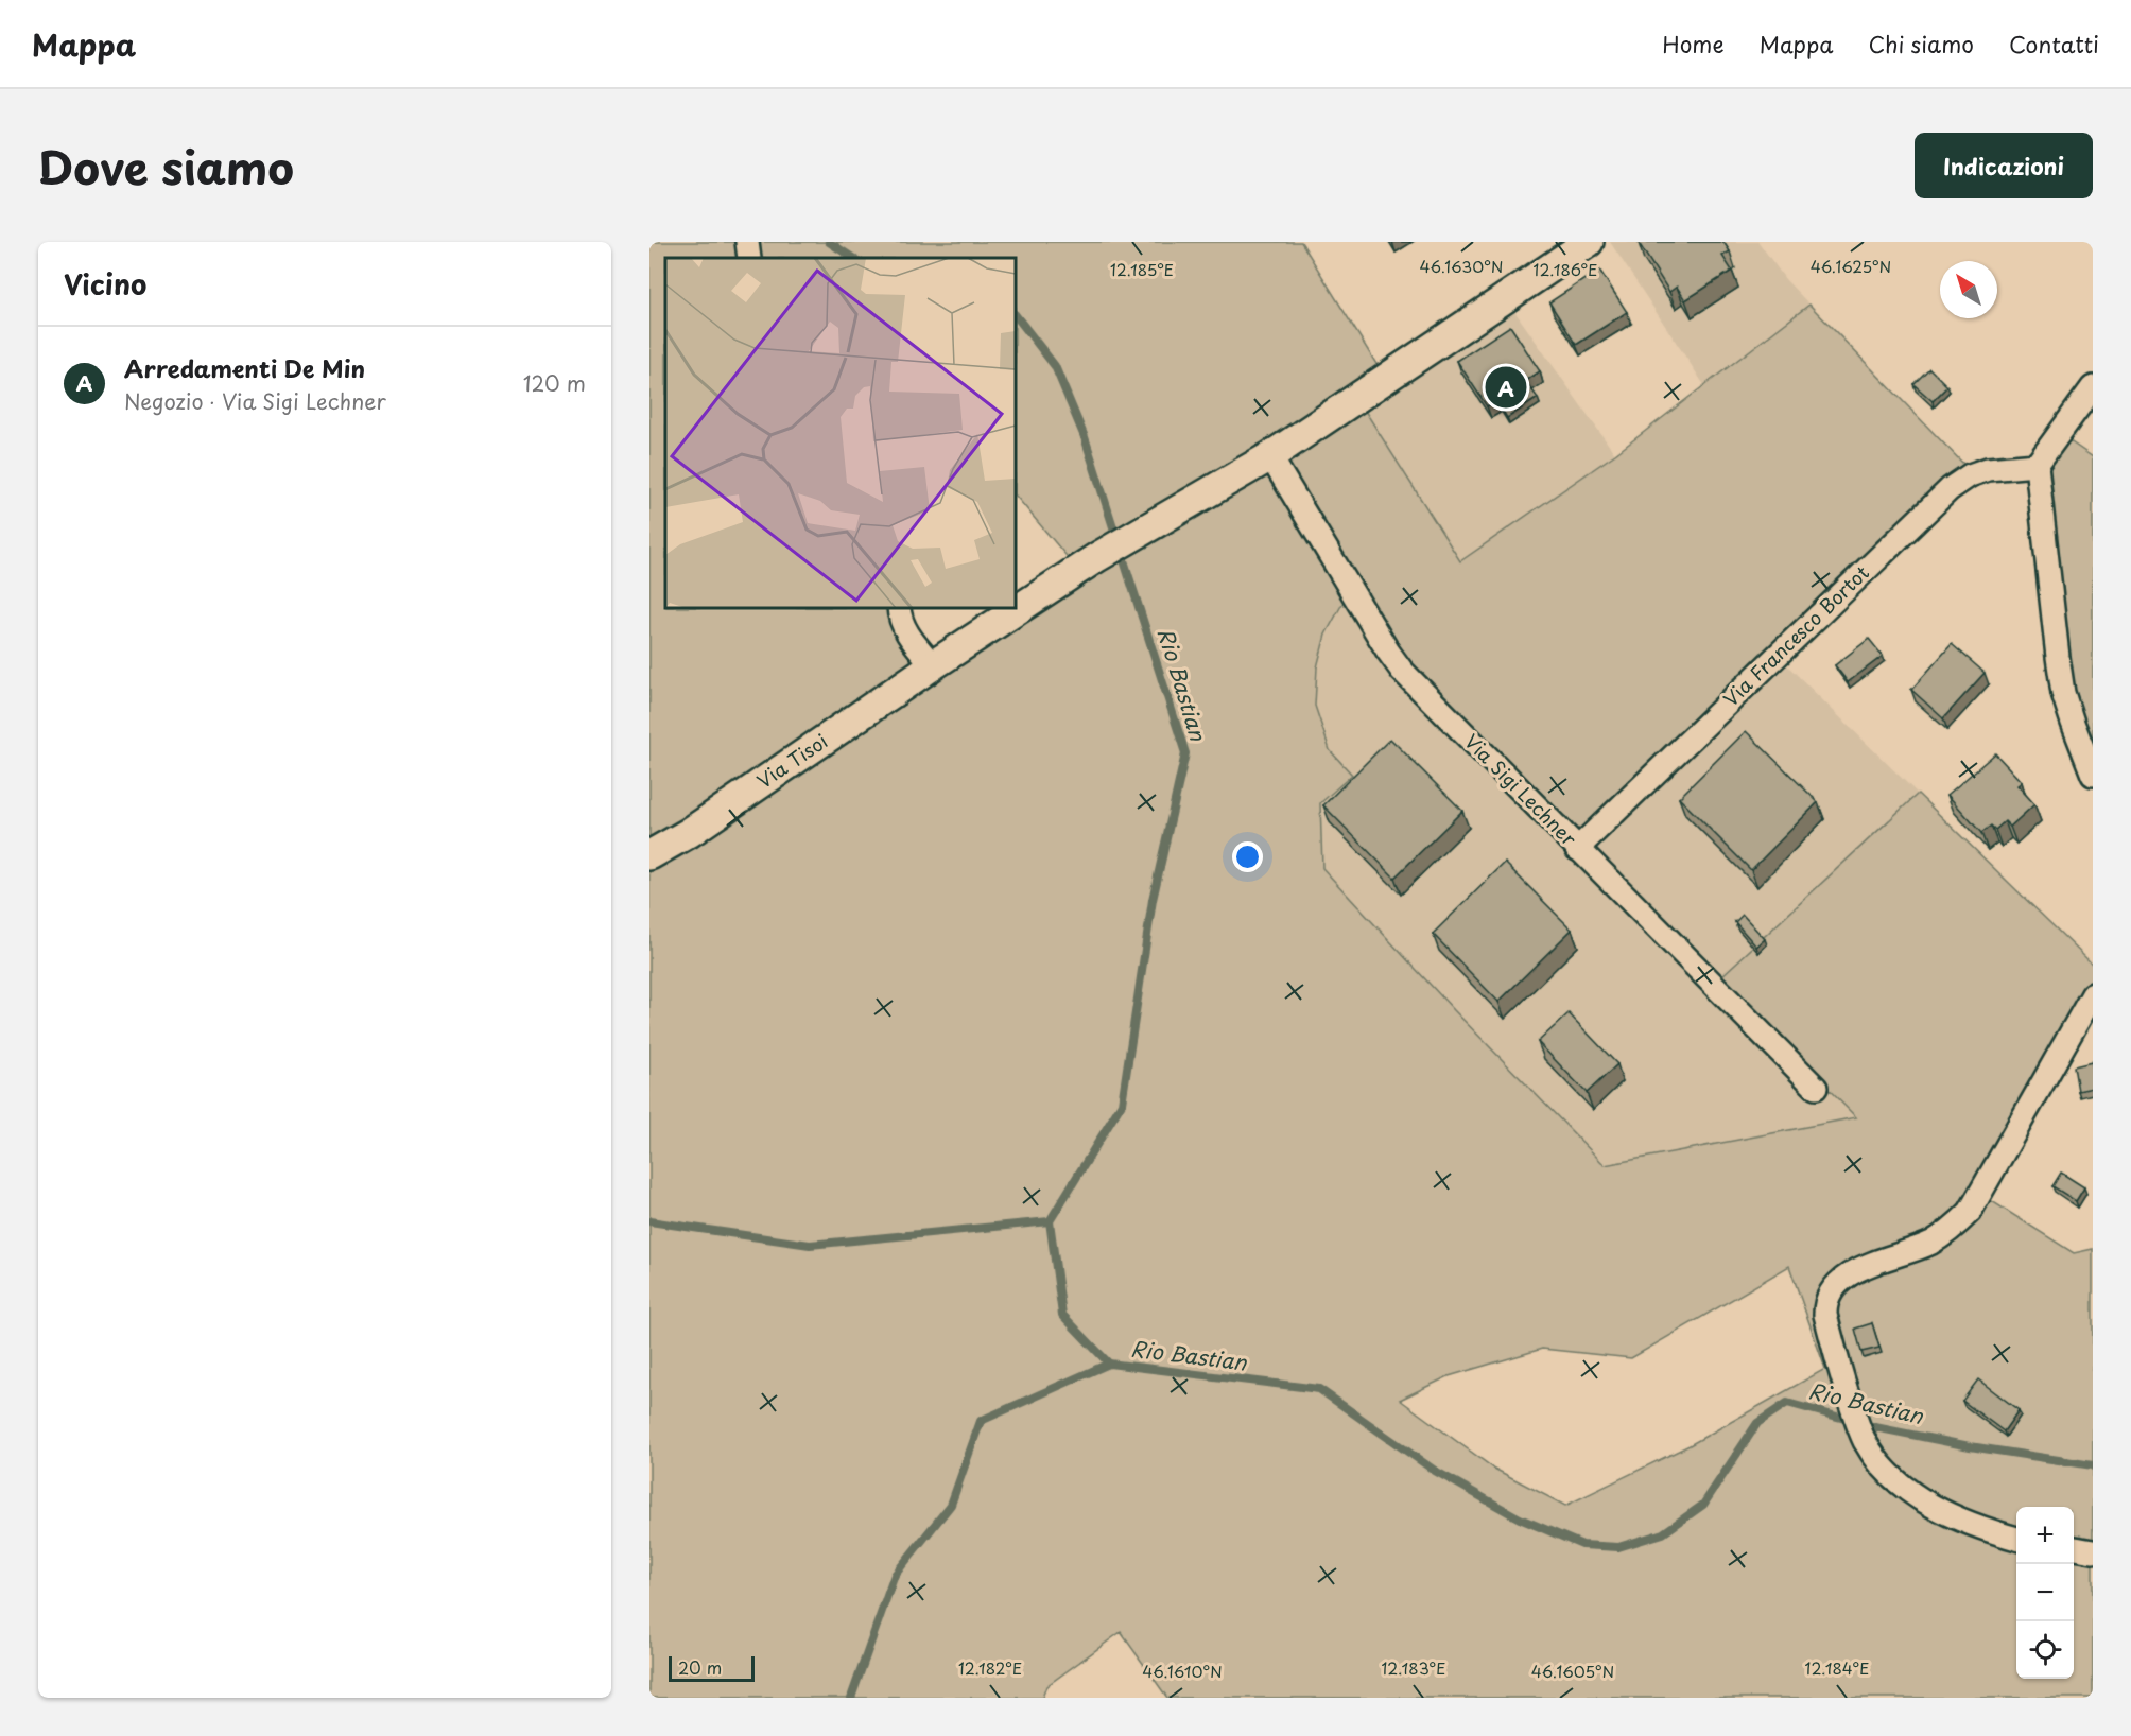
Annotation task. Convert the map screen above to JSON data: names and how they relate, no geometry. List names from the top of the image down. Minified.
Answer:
{"streets":{"street":["Via Francesco Bortot","Via Tisoi","Via Sigi Lechner"]},"crossings":[["Via Francesco Bortot","Via Sigi Lechner"]],"water":["Rio Bastian"],"scale_bar":"20 m","north":"top left","page":{"header":"Mappa","nav":["Home","Mappa","Chi siamo","Contatti"],"title":"Dove siamo","buttons":"Indicazioni","heading":"Vicino","list":[{"mark":"A","name":"Arredamenti De Min","note":"Negozio · Via Sigi Lechner","value":"120 m"}],"pins":"A","map_buttons":["+","−"],"scale":"20 m"},"coordinates":["46.1630°N","46.1625°N","12.185°E","12.186°E","12.182°E","12.183°E","12.184°E","46.1610°N","46.1605°N"]}
